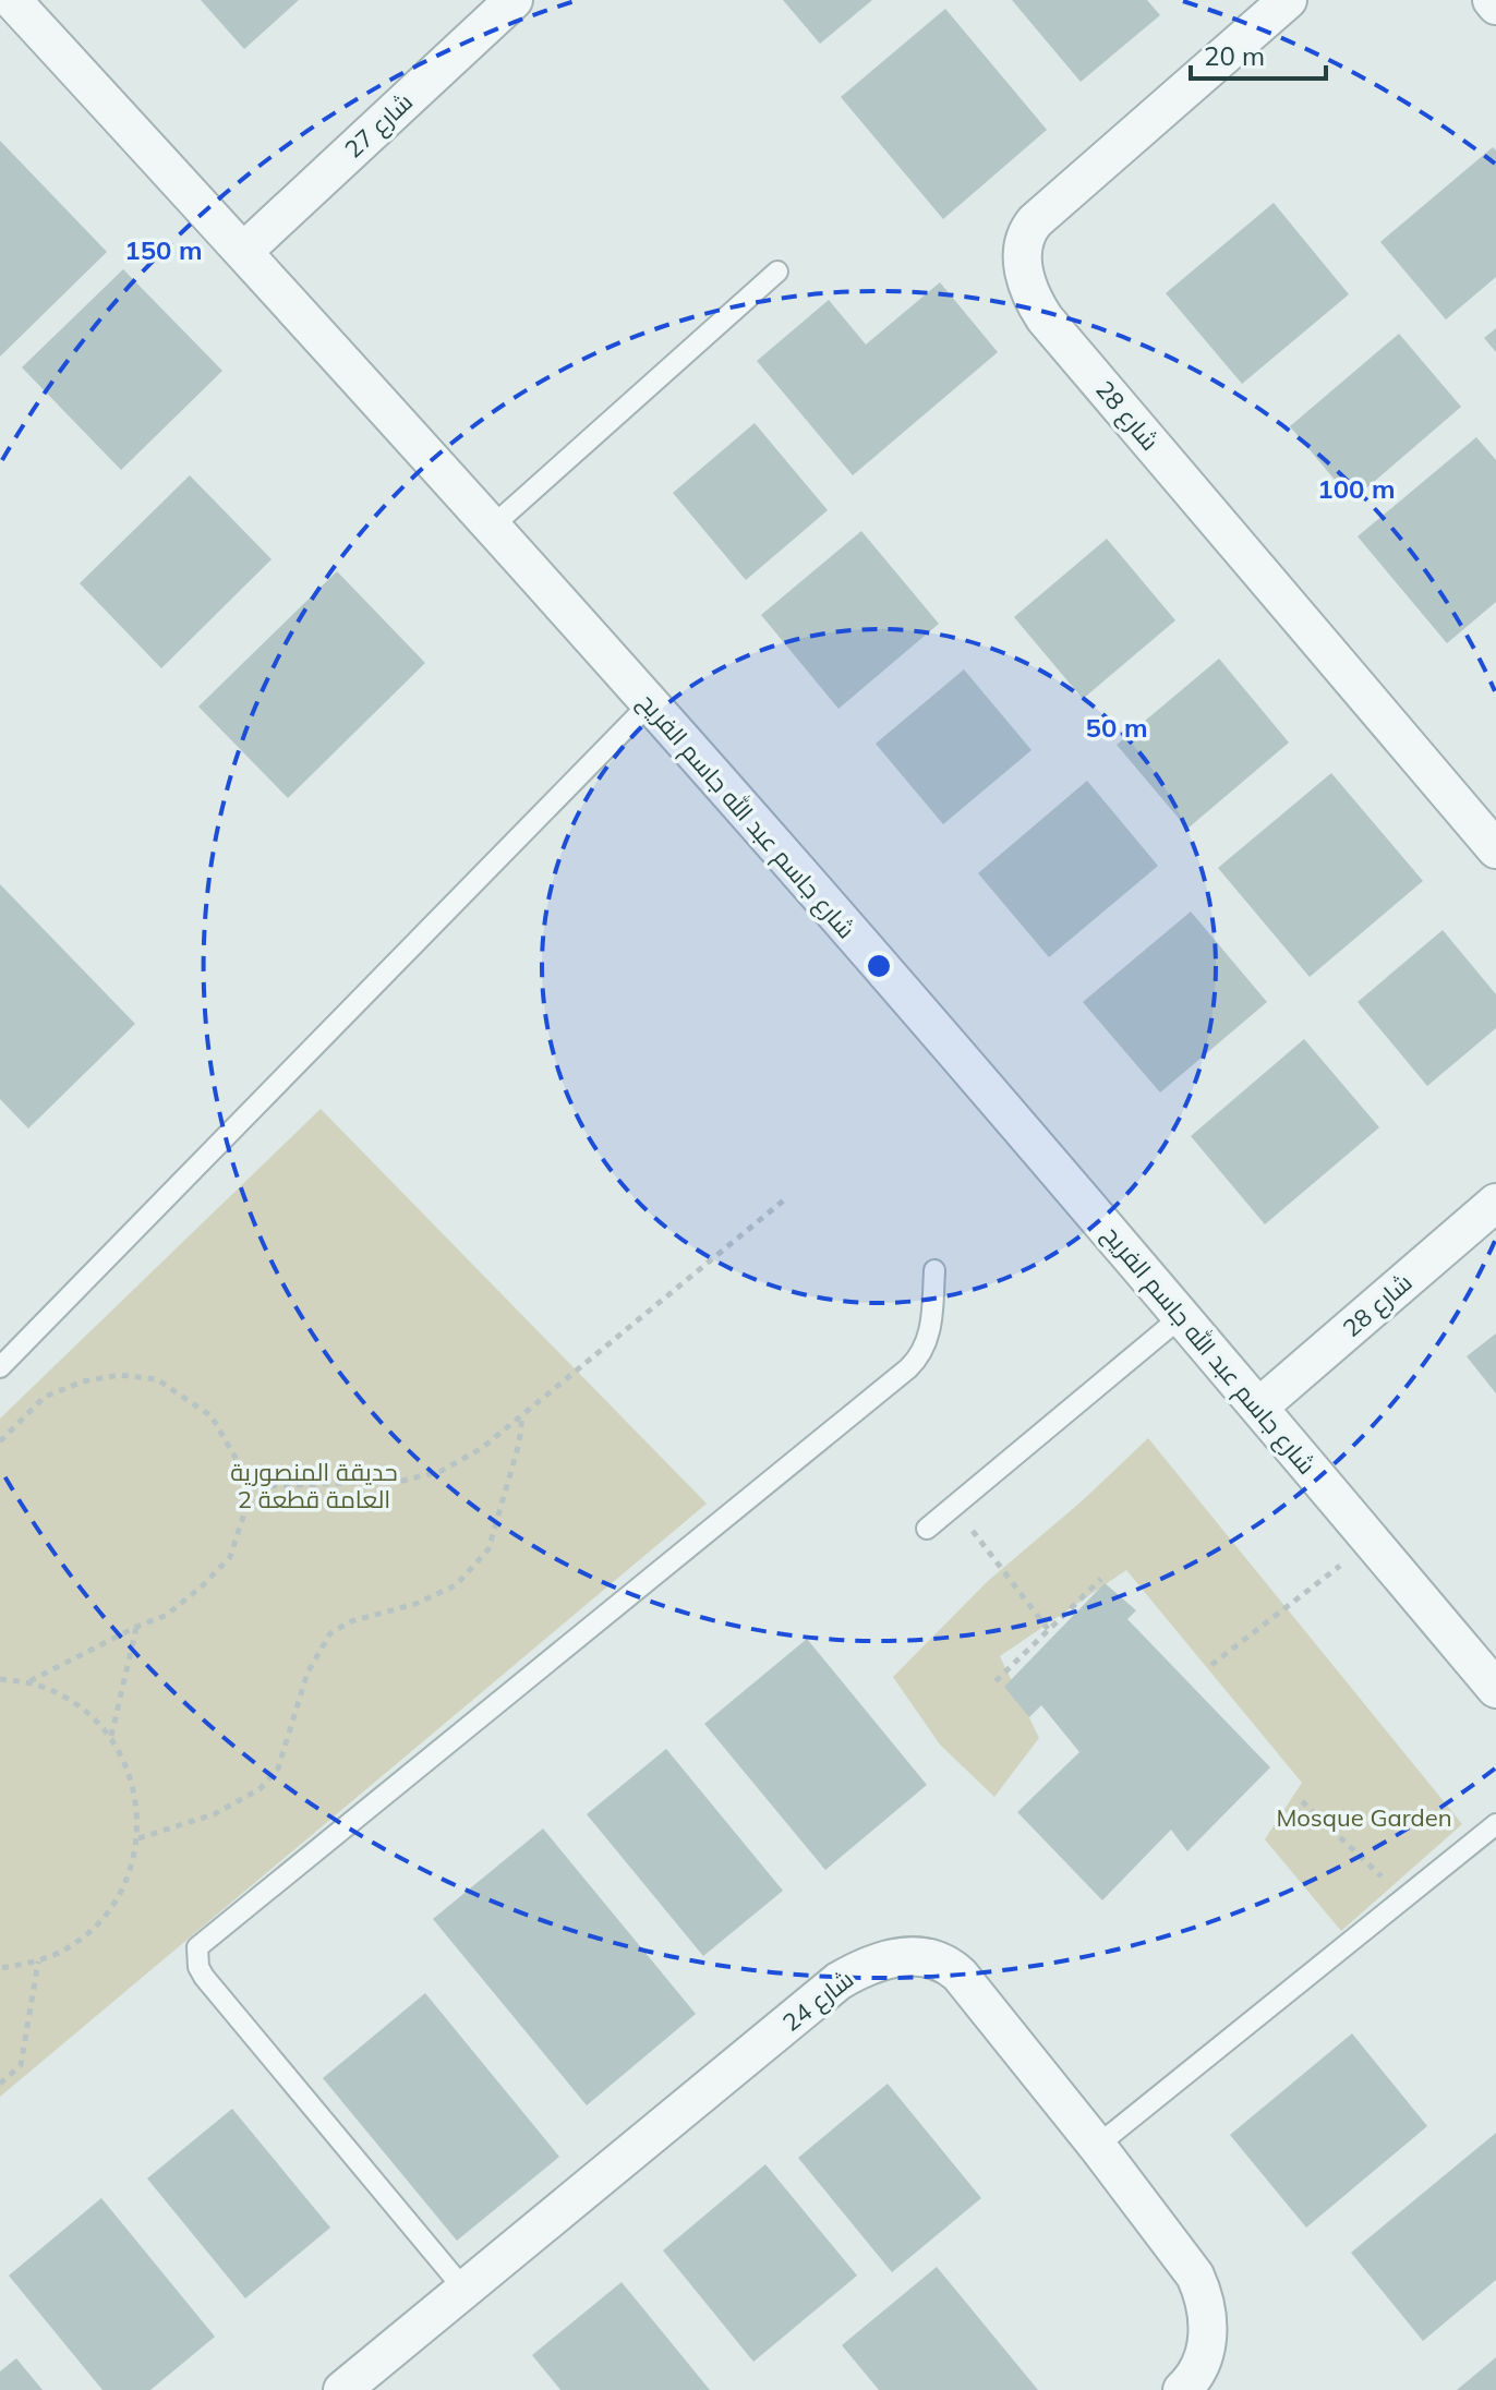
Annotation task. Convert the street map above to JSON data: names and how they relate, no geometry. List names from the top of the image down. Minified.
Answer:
{"streets":{"street":["شارع 27","شارع 28","شارع جاسم عبد الله جاسم الفريح","شارع 24"]},"crossings":[["شارع 27","شارع جاسم عبد الله جاسم الفريح"],["شارع 28","شارع جاسم عبد الله جاسم الفريح"]],"parks":["حديقة المنصورية العامة قطعة 2","Mosque Garden"],"scale_bar":"20 m","rings":["150 m","100 m","50 m"]}
